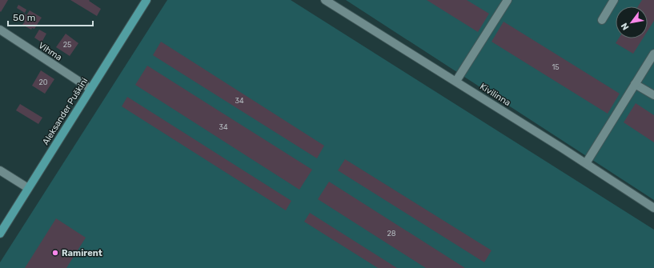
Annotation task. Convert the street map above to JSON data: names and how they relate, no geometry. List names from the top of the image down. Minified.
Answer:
{"streets":{"main road":["Aleksander Puškini"],"street":["Vihma","Kivilinna"]},"crossings":[["Vihma","Aleksander Puškini"]],"places":["Ramirent"],"house_numbers":["25","15","20","34","34","28"],"scale_bar":"50 m","north":"bottom left"}
